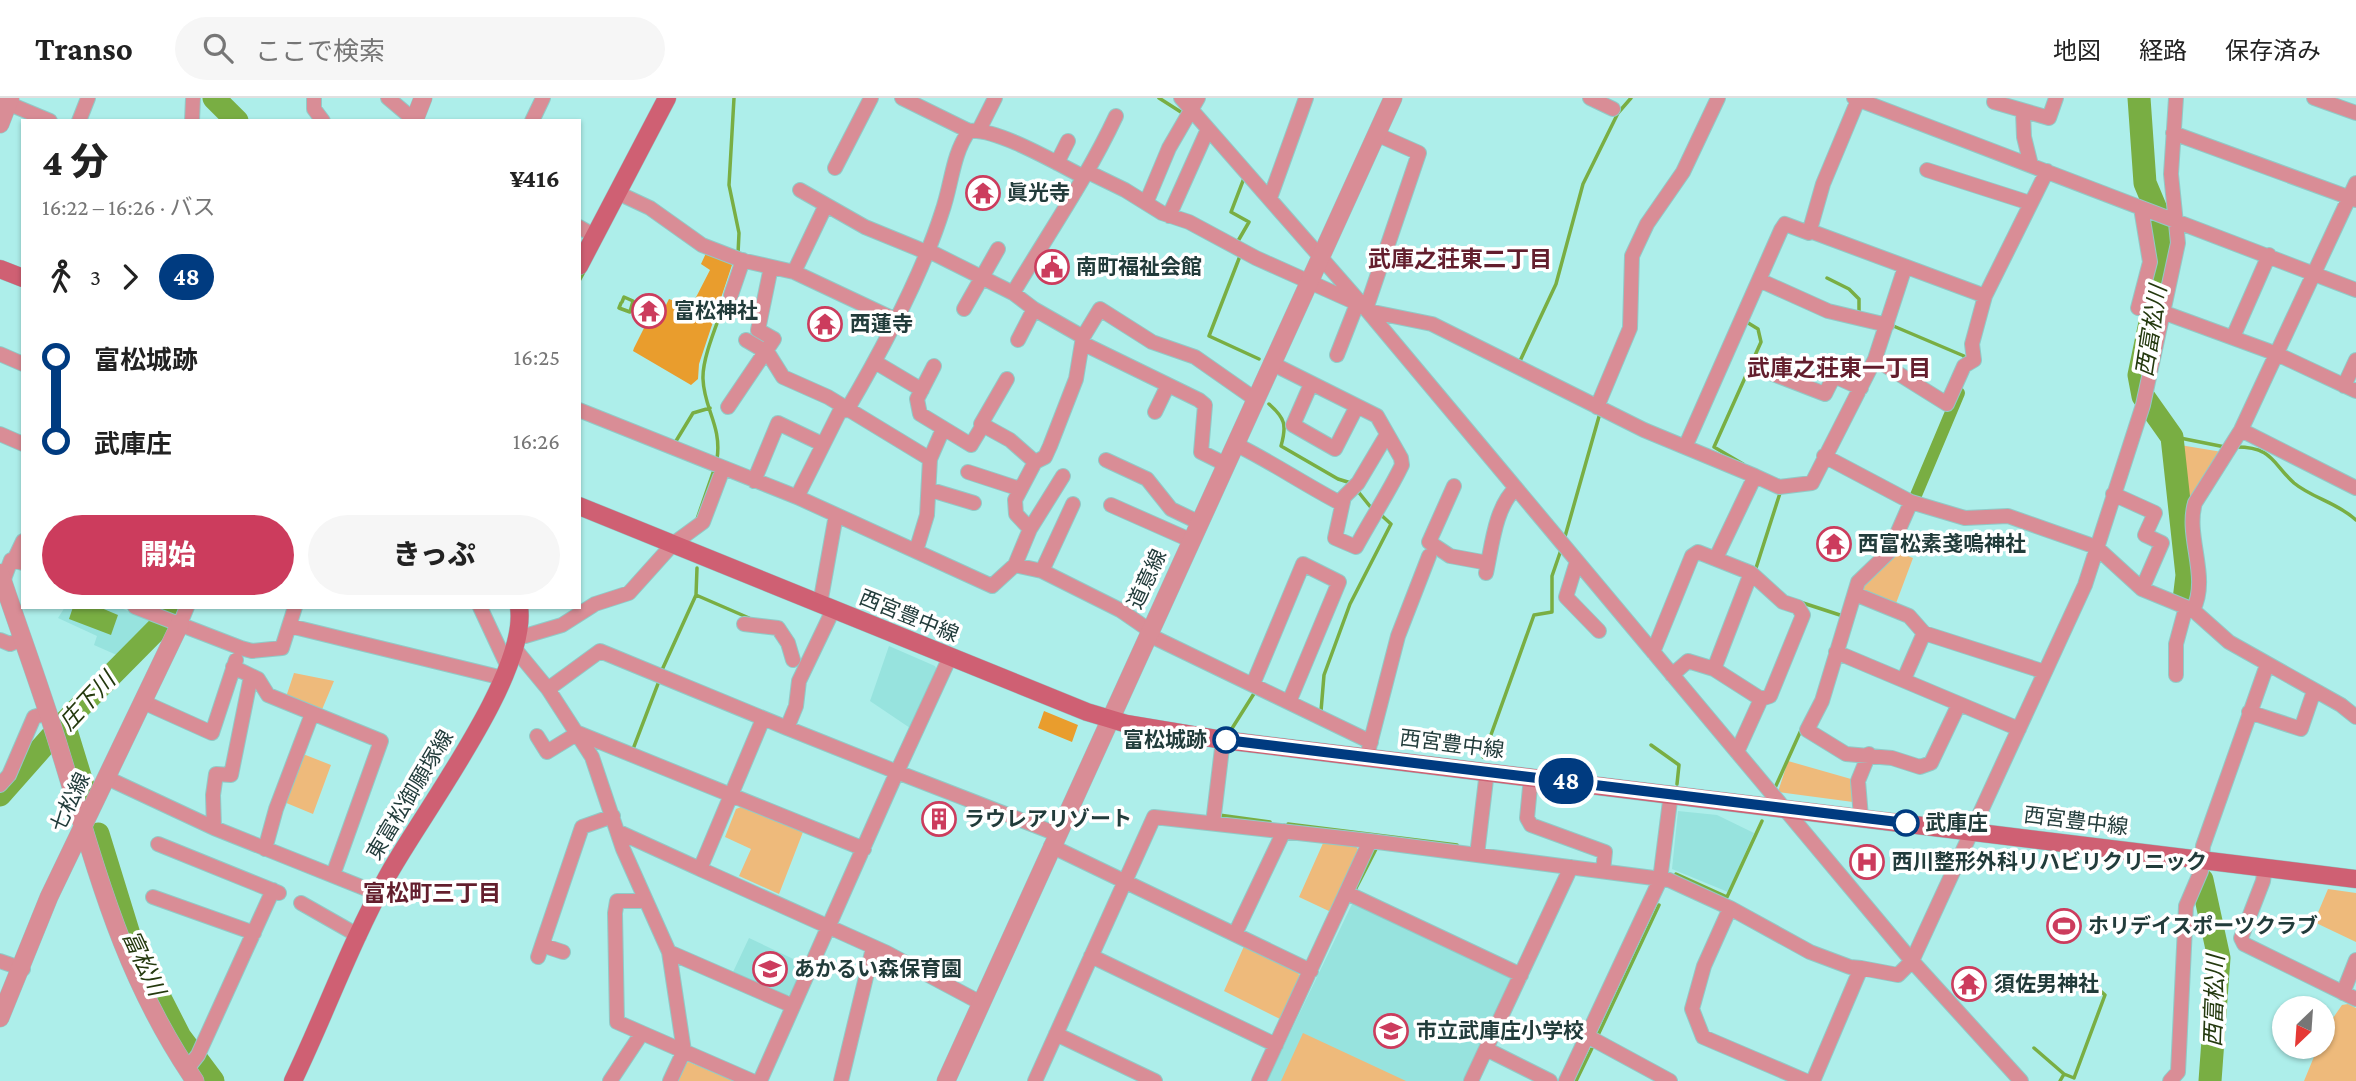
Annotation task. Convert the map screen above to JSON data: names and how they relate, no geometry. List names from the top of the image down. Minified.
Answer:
{"streets":{"main road":["西宮豊中線","東富松御願塚線"],"street":["道意線","七松線"]},"crossings":[["道意線","西宮豊中線"]],"districts":["武庫之荘東二丁目","武庫之荘東一丁目","富松町三丁目"],"water":["西富松川","庄下川","富松川"],"places":{"temple":["眞光寺","富松神社","西蓮寺","西富松素戔嗚神社","須佐男神社"],"public building":["南町福祉会館"],"other":["富松城跡","武庫庄"],"building":["ラウレアリゾート"],"hospital":["西川整形外科リハビリクリニック"],"sports":["ホリデイスポーツクラブ"],"school or university":["あかるい森保育園","市立武庫庄小学校"]},"lines":["bus line 48"],"north":"bottom left","page":{"header":"Transo","search":"ここで検索","nav":["地図","経路","保存済み"],"on_map":"48","heading":["4 分","16:22 – 16:26 · バス","¥416"],"legs":["3","48"],"list":[{"name":"富松城跡","value":"16:25"},{"name":"武庫庄","value":"16:26"}],"buttons":["開始","きっぷ"]}}
